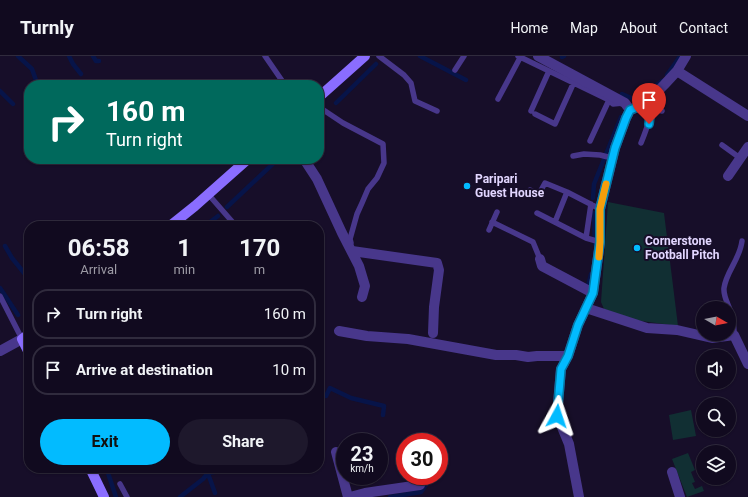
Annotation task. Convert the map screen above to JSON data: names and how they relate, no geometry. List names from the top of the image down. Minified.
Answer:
{"places":["Paripari Guest House","Cornerstone Football Pitch"],"north":"right","page":{"header":"Turnly","nav":["Home","Map","About","Contact"],"turn":["160 m","Turn right"],"eta":["06:58","Arrival","1","min","170","m"],"list":[{"name":"Turn right","value":"160 m"},{"name":"Arrive at destination","value":"10 m"}],"buttons":["Exit","Share"],"speed":"23 km/h","limit":"30"}}
